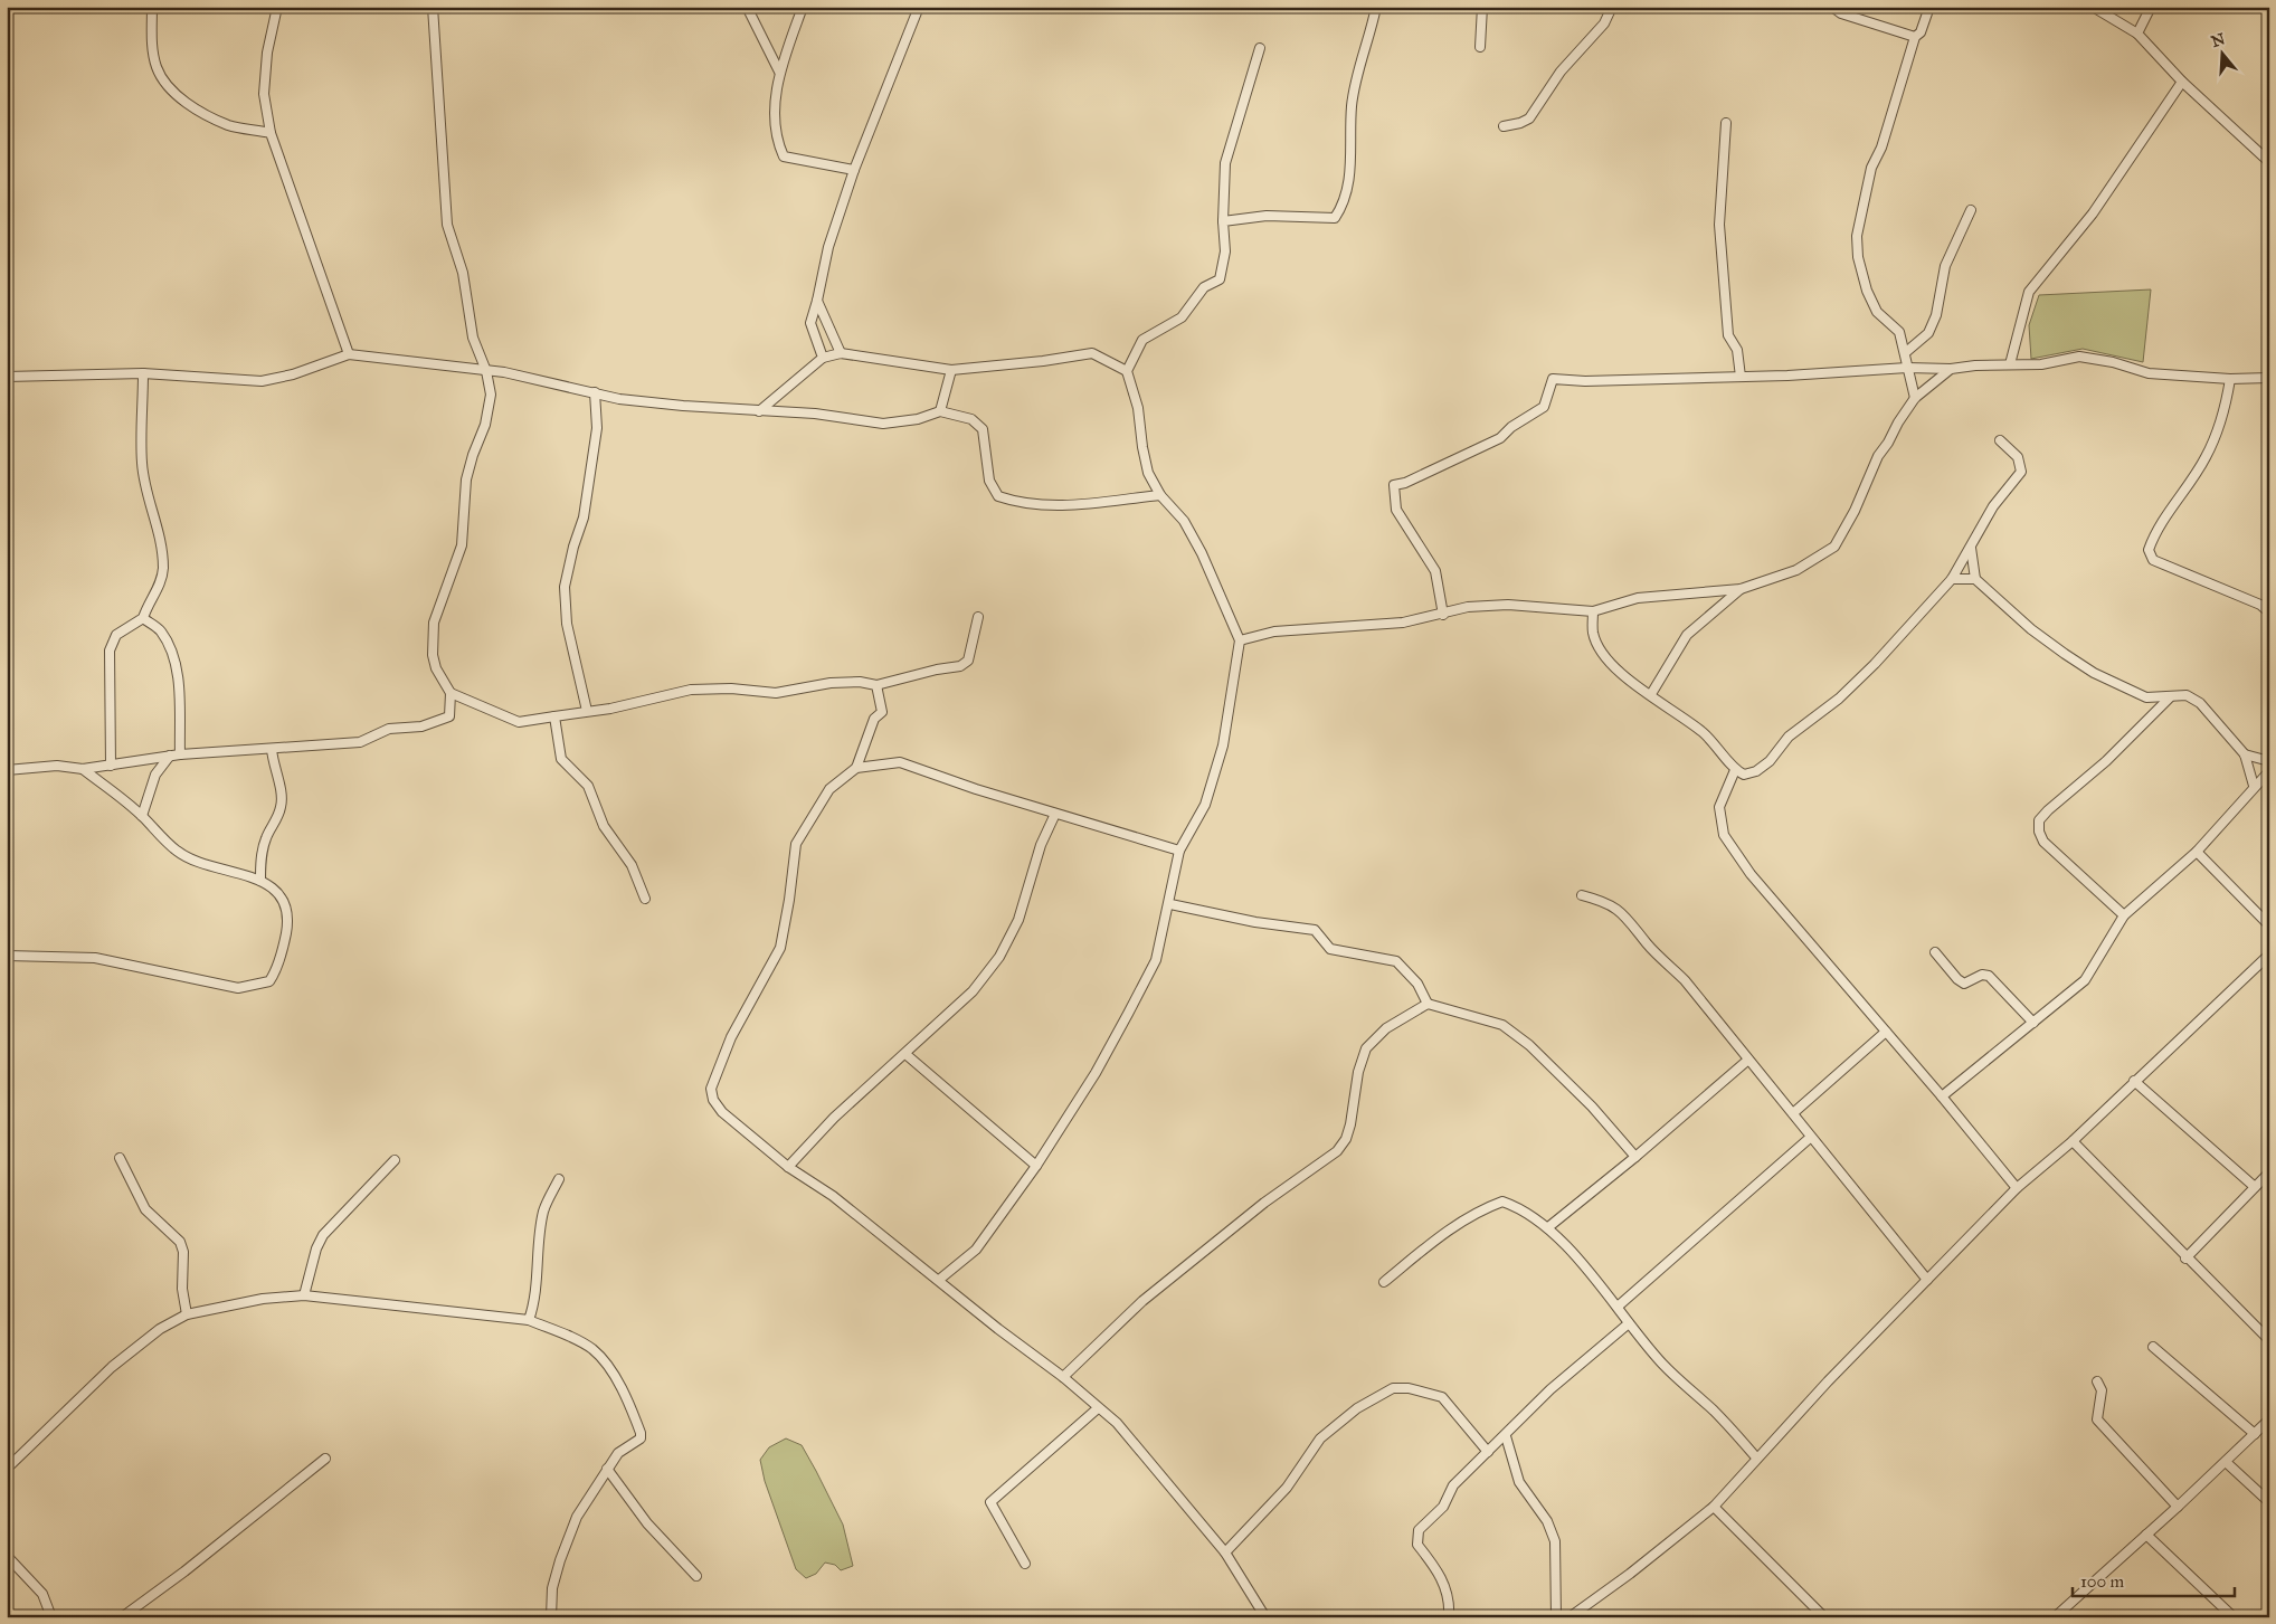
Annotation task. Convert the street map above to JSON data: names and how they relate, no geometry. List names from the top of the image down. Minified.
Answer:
{"scale_bar":"100 m","north":"top"}
